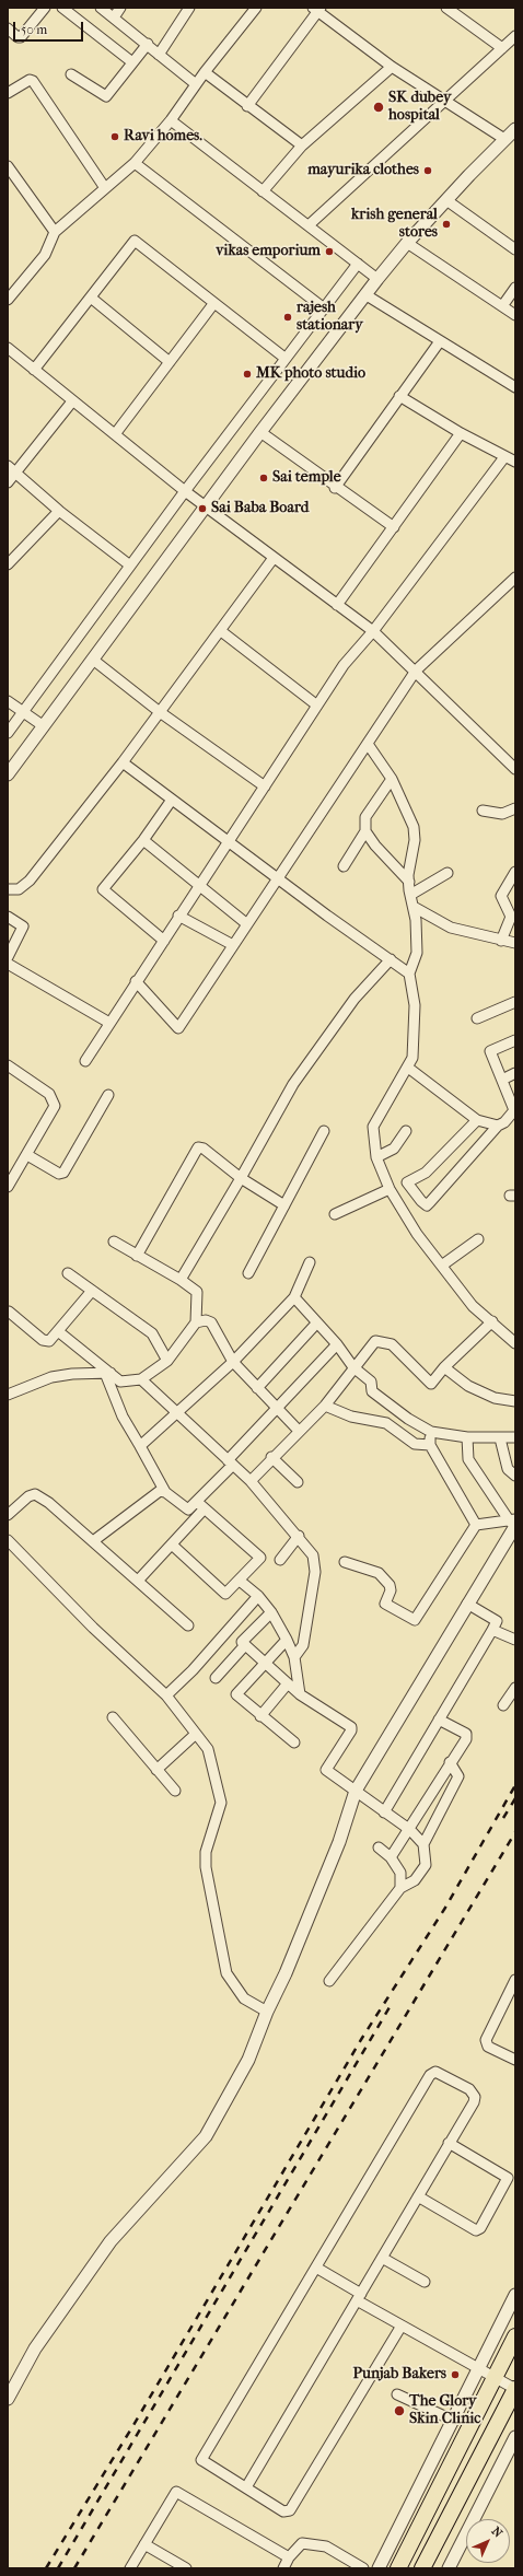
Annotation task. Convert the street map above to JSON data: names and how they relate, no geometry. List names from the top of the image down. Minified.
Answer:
{"places":["SK dubey hospital","Ravi homes.","mayurika clothes","krish general stores","vikas emporium","rajesh stationary","MK photo studio","Sai temple","Sai Baba Board","Punjab Bakers","The Glory Skin Clinic"],"scale_bar":"50 m","north":"top right"}
